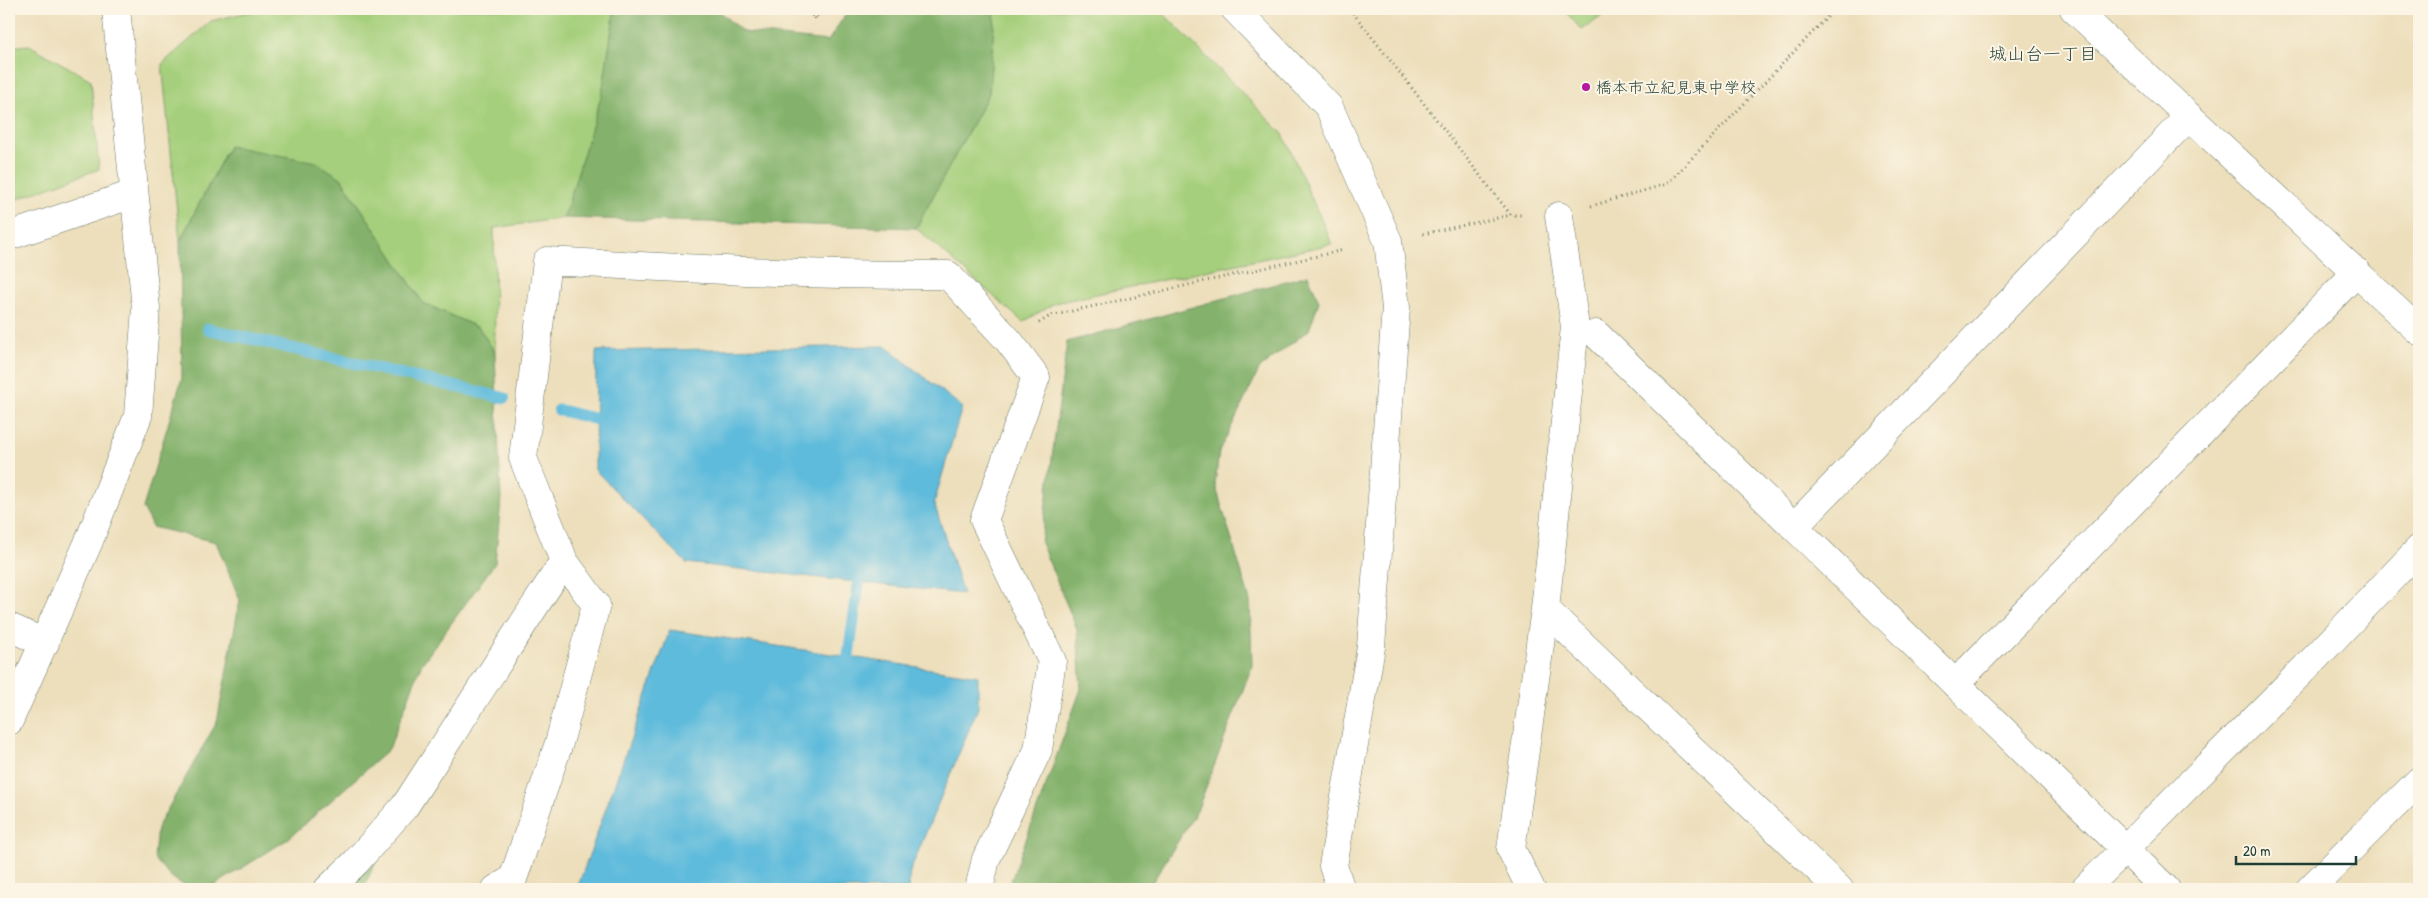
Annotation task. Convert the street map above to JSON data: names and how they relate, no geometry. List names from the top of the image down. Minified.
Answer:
{"districts":["城山台一丁目"],"places":["橋本市立紀見東中学校"],"scale_bar":"20 m"}
